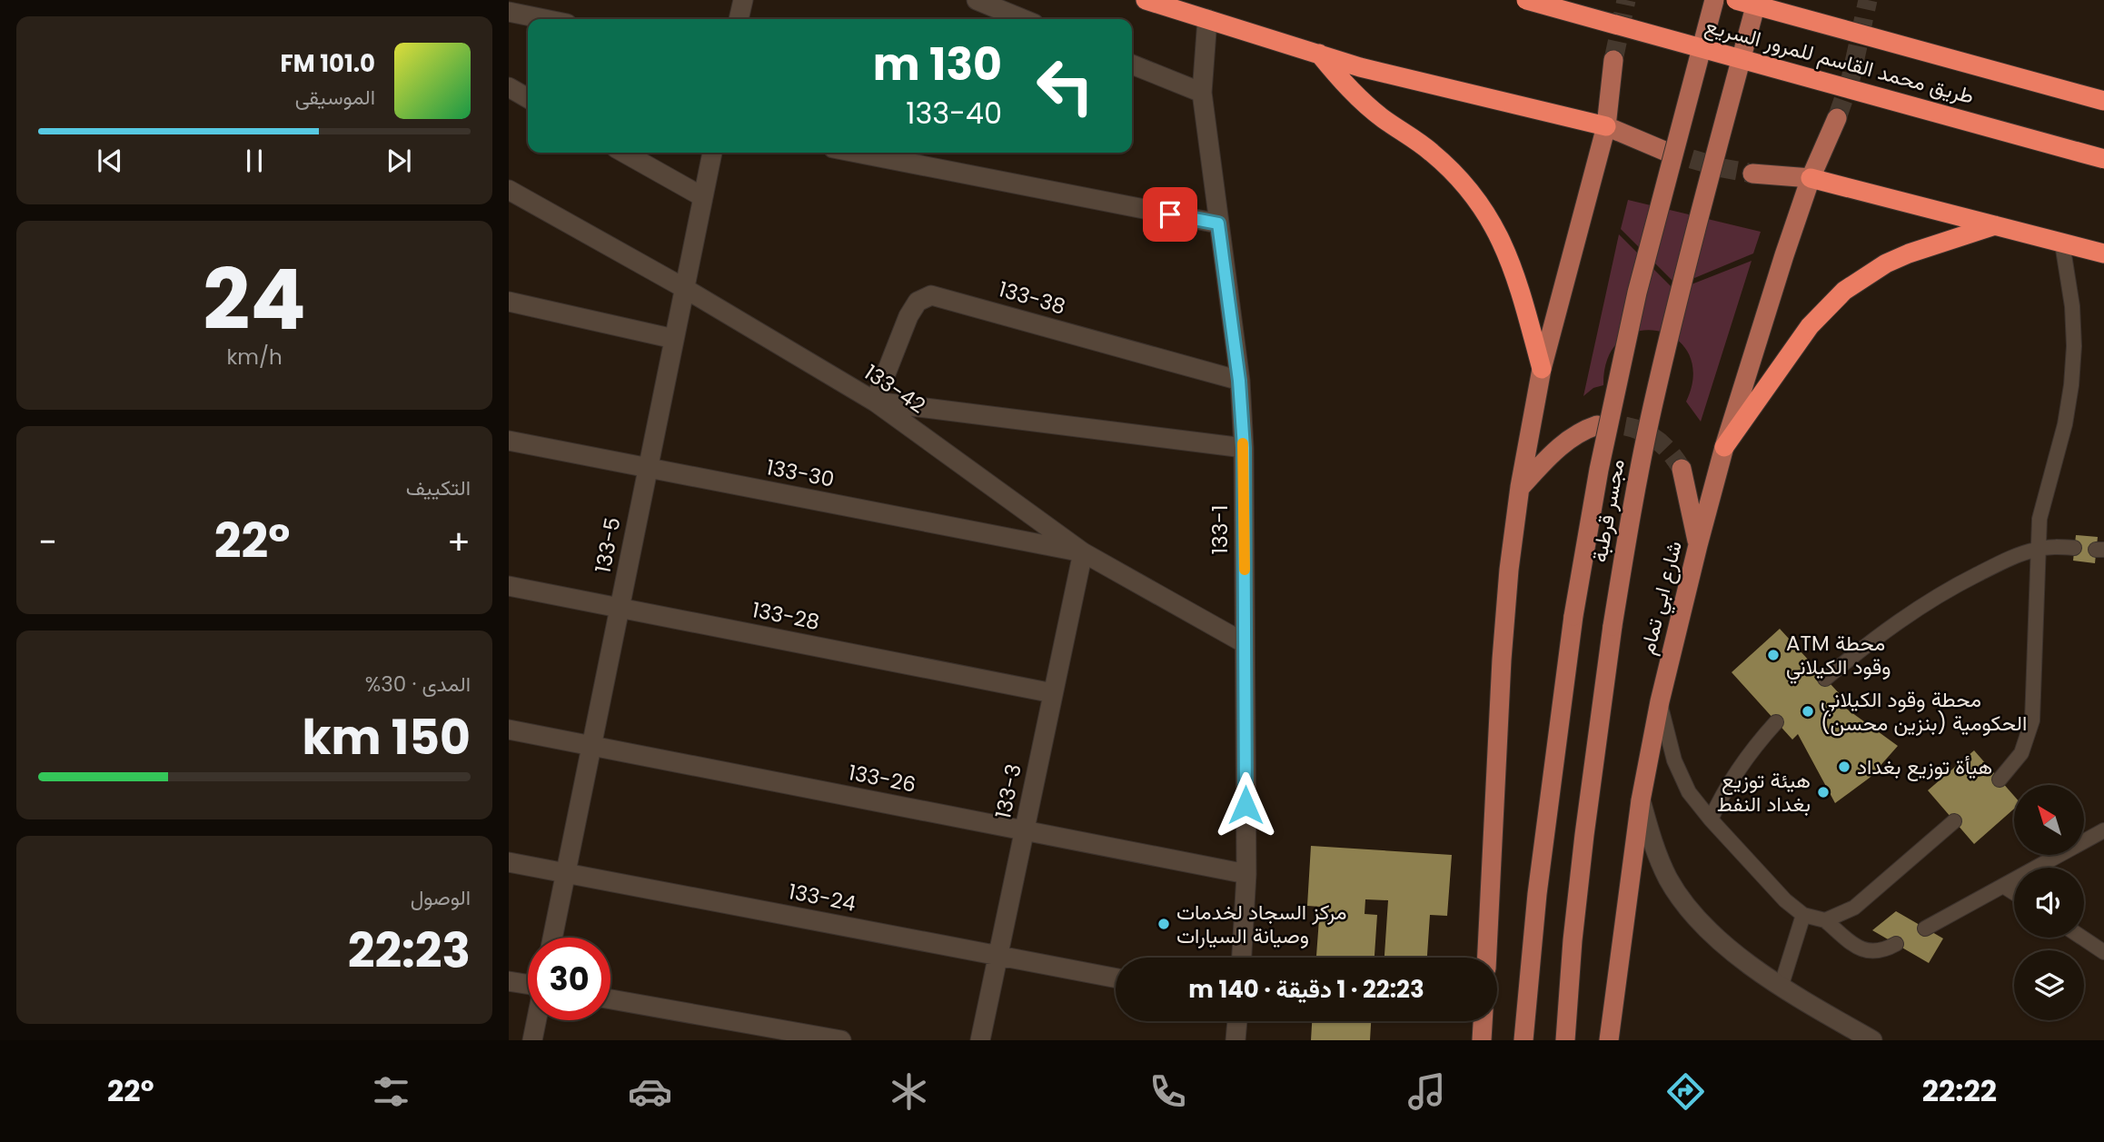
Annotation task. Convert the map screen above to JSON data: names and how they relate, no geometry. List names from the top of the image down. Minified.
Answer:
{"streets":{"highway":["طريق محمد القاسم للمرور السريع"],"main road":["مجسر قرطبة","شارع ابي تمام"],"street":["133-38","133-42","133-30","133-1","133-5","133-28","133-26","133-3","133-24"]},"crossings":[["133-38","133-42"],["133-38","133-1"],["133-42","133-30"],["133-42","133-1"],["133-42","133-5"],["133-42","133-3"],["133-30","133-5"],["133-30","133-3"],["133-1","133-26"],["133-5","133-28"],["133-5","133-26"],["133-5","133-24"],["133-28","133-3"],["133-26","133-3"],["133-3","133-24"]],"places":["ATM محطة وقود الكيلاني","محطة وقود الكيلاني الحكومية (بنزين محسن)","هيأة توزيع بغداد","هيئة توزيع بغداد النفط","مركز السجاد لخدمات وصيانة السيارات"],"north":"top left","page":{"turn":["130 m","133-40"],"song":["101.0 FM","الموسيقى"],"tile":[["24","km/h"],"التكييف",["المدى · 30%","150 km"],["الوصول","22:23"]],"heat":["−","22°","+"],"limit":"30","trip":"22:23 · 1 دقيقة · 140 m","tabs":["22:22","22°"]}}
